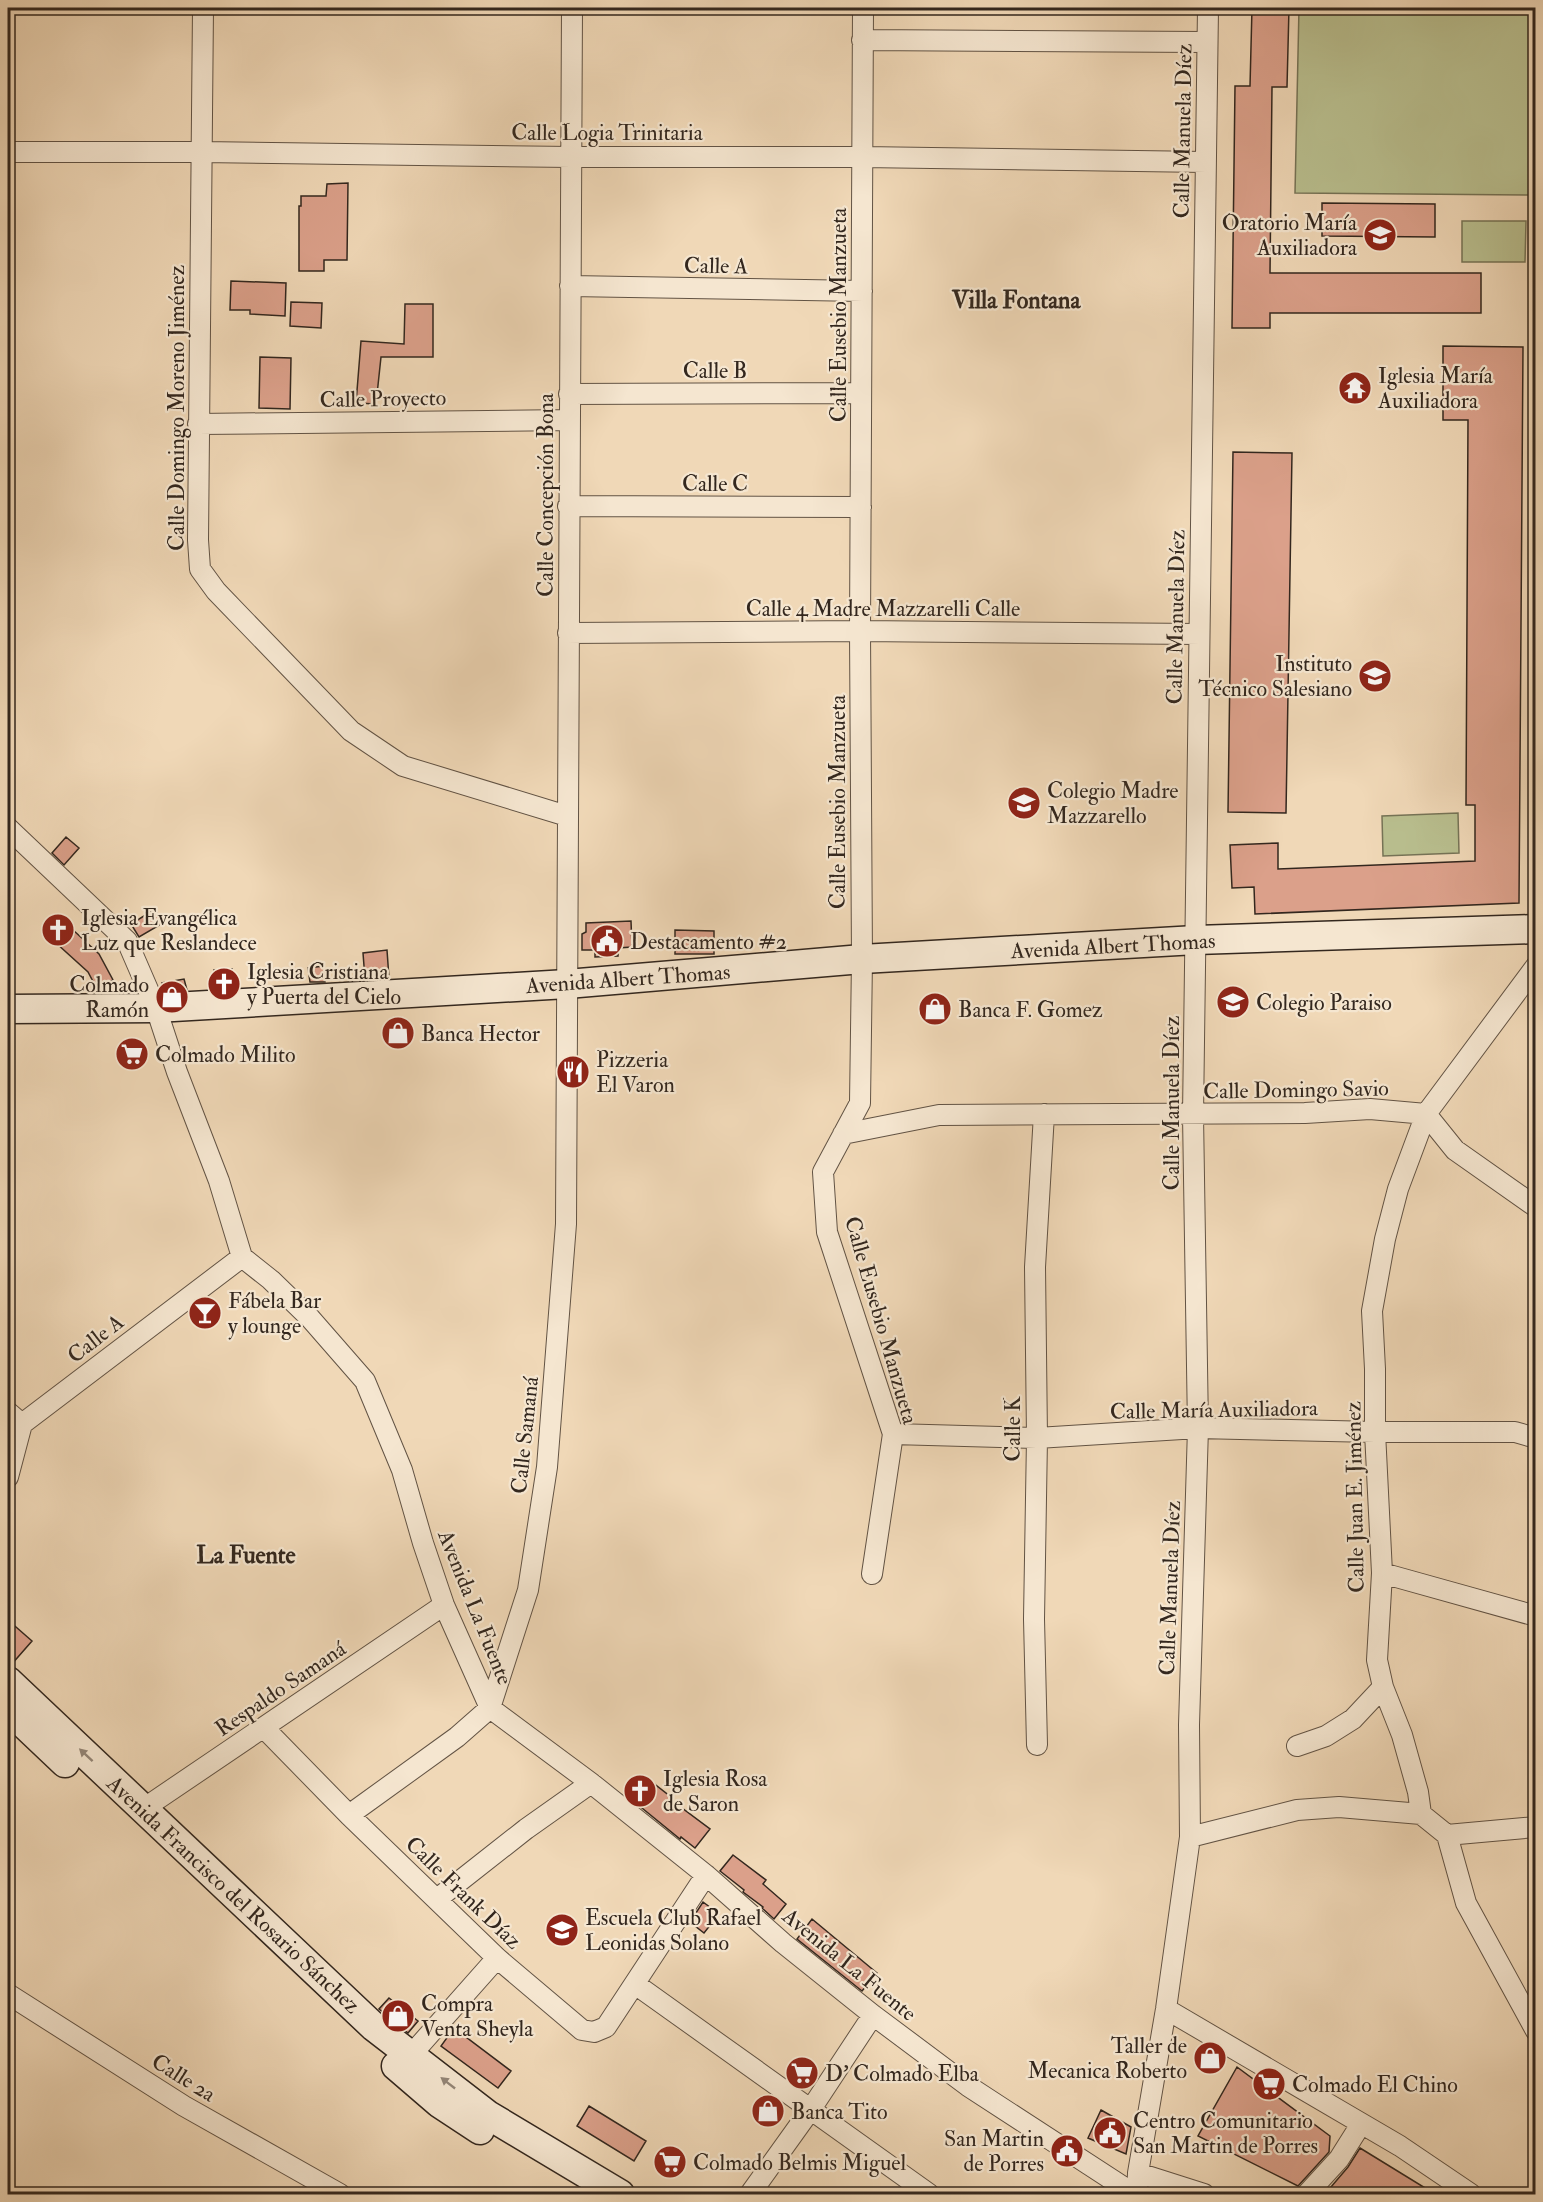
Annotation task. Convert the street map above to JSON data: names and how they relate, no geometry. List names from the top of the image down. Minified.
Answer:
{"streets":{"main road":["Avenida Albert Thomas","Avenida Francisco del Rosario Sánchez"],"street":["Calle Manuela Díez","Calle Logia Trinitaria","Calle A","Calle Eusebio Manzueta","Calle B","Calle Proyecto","Calle Domingo Moreno Jiménez","Calle C","Calle Concepción Bona","Calle 4 Madre Mazzarelli Calle","Calle Domingo Savio","Calle María Auxiliadora","Calle K","Calle Samaná","Calle Juan E. Jiménez","Avenida La Fuente","Respaldo Samaná","Calle Frank Díaz","Calle 2a"]},"crossings":[["Calle Manuela Díez","Calle Logia Trinitaria"],["Calle Manuela Díez","Calle 4 Madre Mazzarelli Calle"],["Calle Manuela Díez","Avenida Albert Thomas"],["Calle Manuela Díez","Calle Domingo Savio"],["Calle Manuela Díez","Calle María Auxiliadora"],["Calle Manuela Díez","Avenida La Fuente"],["Calle Logia Trinitaria","Calle Eusebio Manzueta"],["Calle Logia Trinitaria","Calle Domingo Moreno Jiménez"],["Calle Logia Trinitaria","Calle Concepción Bona"],["Calle A","Calle Eusebio Manzueta"],["Calle A","Calle Concepción Bona"],["Calle A","Avenida La Fuente"],["Calle Eusebio Manzueta","Calle B"],["Calle Eusebio Manzueta","Calle C"],["Calle Eusebio Manzueta","Calle 4 Madre Mazzarelli Calle"],["Calle Eusebio Manzueta","Avenida Albert Thomas"],["Calle Eusebio Manzueta","Calle Domingo Savio"],["Calle Eusebio Manzueta","Calle María Auxiliadora"],["Calle B","Calle Concepción Bona"],["Calle Proyecto","Calle Domingo Moreno Jiménez"],["Calle Proyecto","Calle Concepción Bona"],["Calle Domingo Moreno Jiménez","Calle Concepción Bona"],["Calle C","Calle Concepción Bona"],["Calle Concepción Bona","Calle 4 Madre Mazzarelli Calle"],["Calle Concepción Bona","Avenida Albert Thomas"],["Calle Concepción Bona","Calle Samaná"],["Avenida Albert Thomas","Calle Samaná"],["Calle Domingo Savio","Calle K"],["Calle Domingo Savio","Calle Juan E. Jiménez"],["Calle María Auxiliadora","Calle K"],["Calle María Auxiliadora","Calle Juan E. Jiménez"],["Calle Samaná","Avenida La Fuente"],["Avenida La Fuente","Respaldo Samaná"],["Avenida La Fuente","Calle Frank Díaz"],["Respaldo Samaná","Calle Frank Díaz"],["Respaldo Samaná","Avenida Francisco del Rosario Sánchez"]],"districts":["Villa Fontana","La Fuente"],"places":{"school or university":["Oratorio María Auxiliadora","Instituto Técnico Salesiano","Colegio Madre Mazzarello","Colegio Paraiso","Escuela Club Rafael Leonidas Solano"],"temple":["Iglesia María Auxiliadora"],"church":["Iglesia Evangélica Luz que Reslandece","Iglesia Cristiana y Puerta del Cielo","Iglesia Rosa de Saron"],"public building":["Destacamento #2","Centro Comunitario San Martin de Porres","San Martin de Porres"],"shop":["Colmado Ramón","Banca F. Gomez","Banca Hector","Compra Venta Sheyla","Taller de Mecanica Roberto","Banca Tito"],"supermarket":["Colmado Milito","D' Colmado Elba","Colmado El Chino","Colmado Belmis Miguel"],"restaurant":["Pizzeria El Varon"],"bar":["Fábela Bar y lounge"]}}
